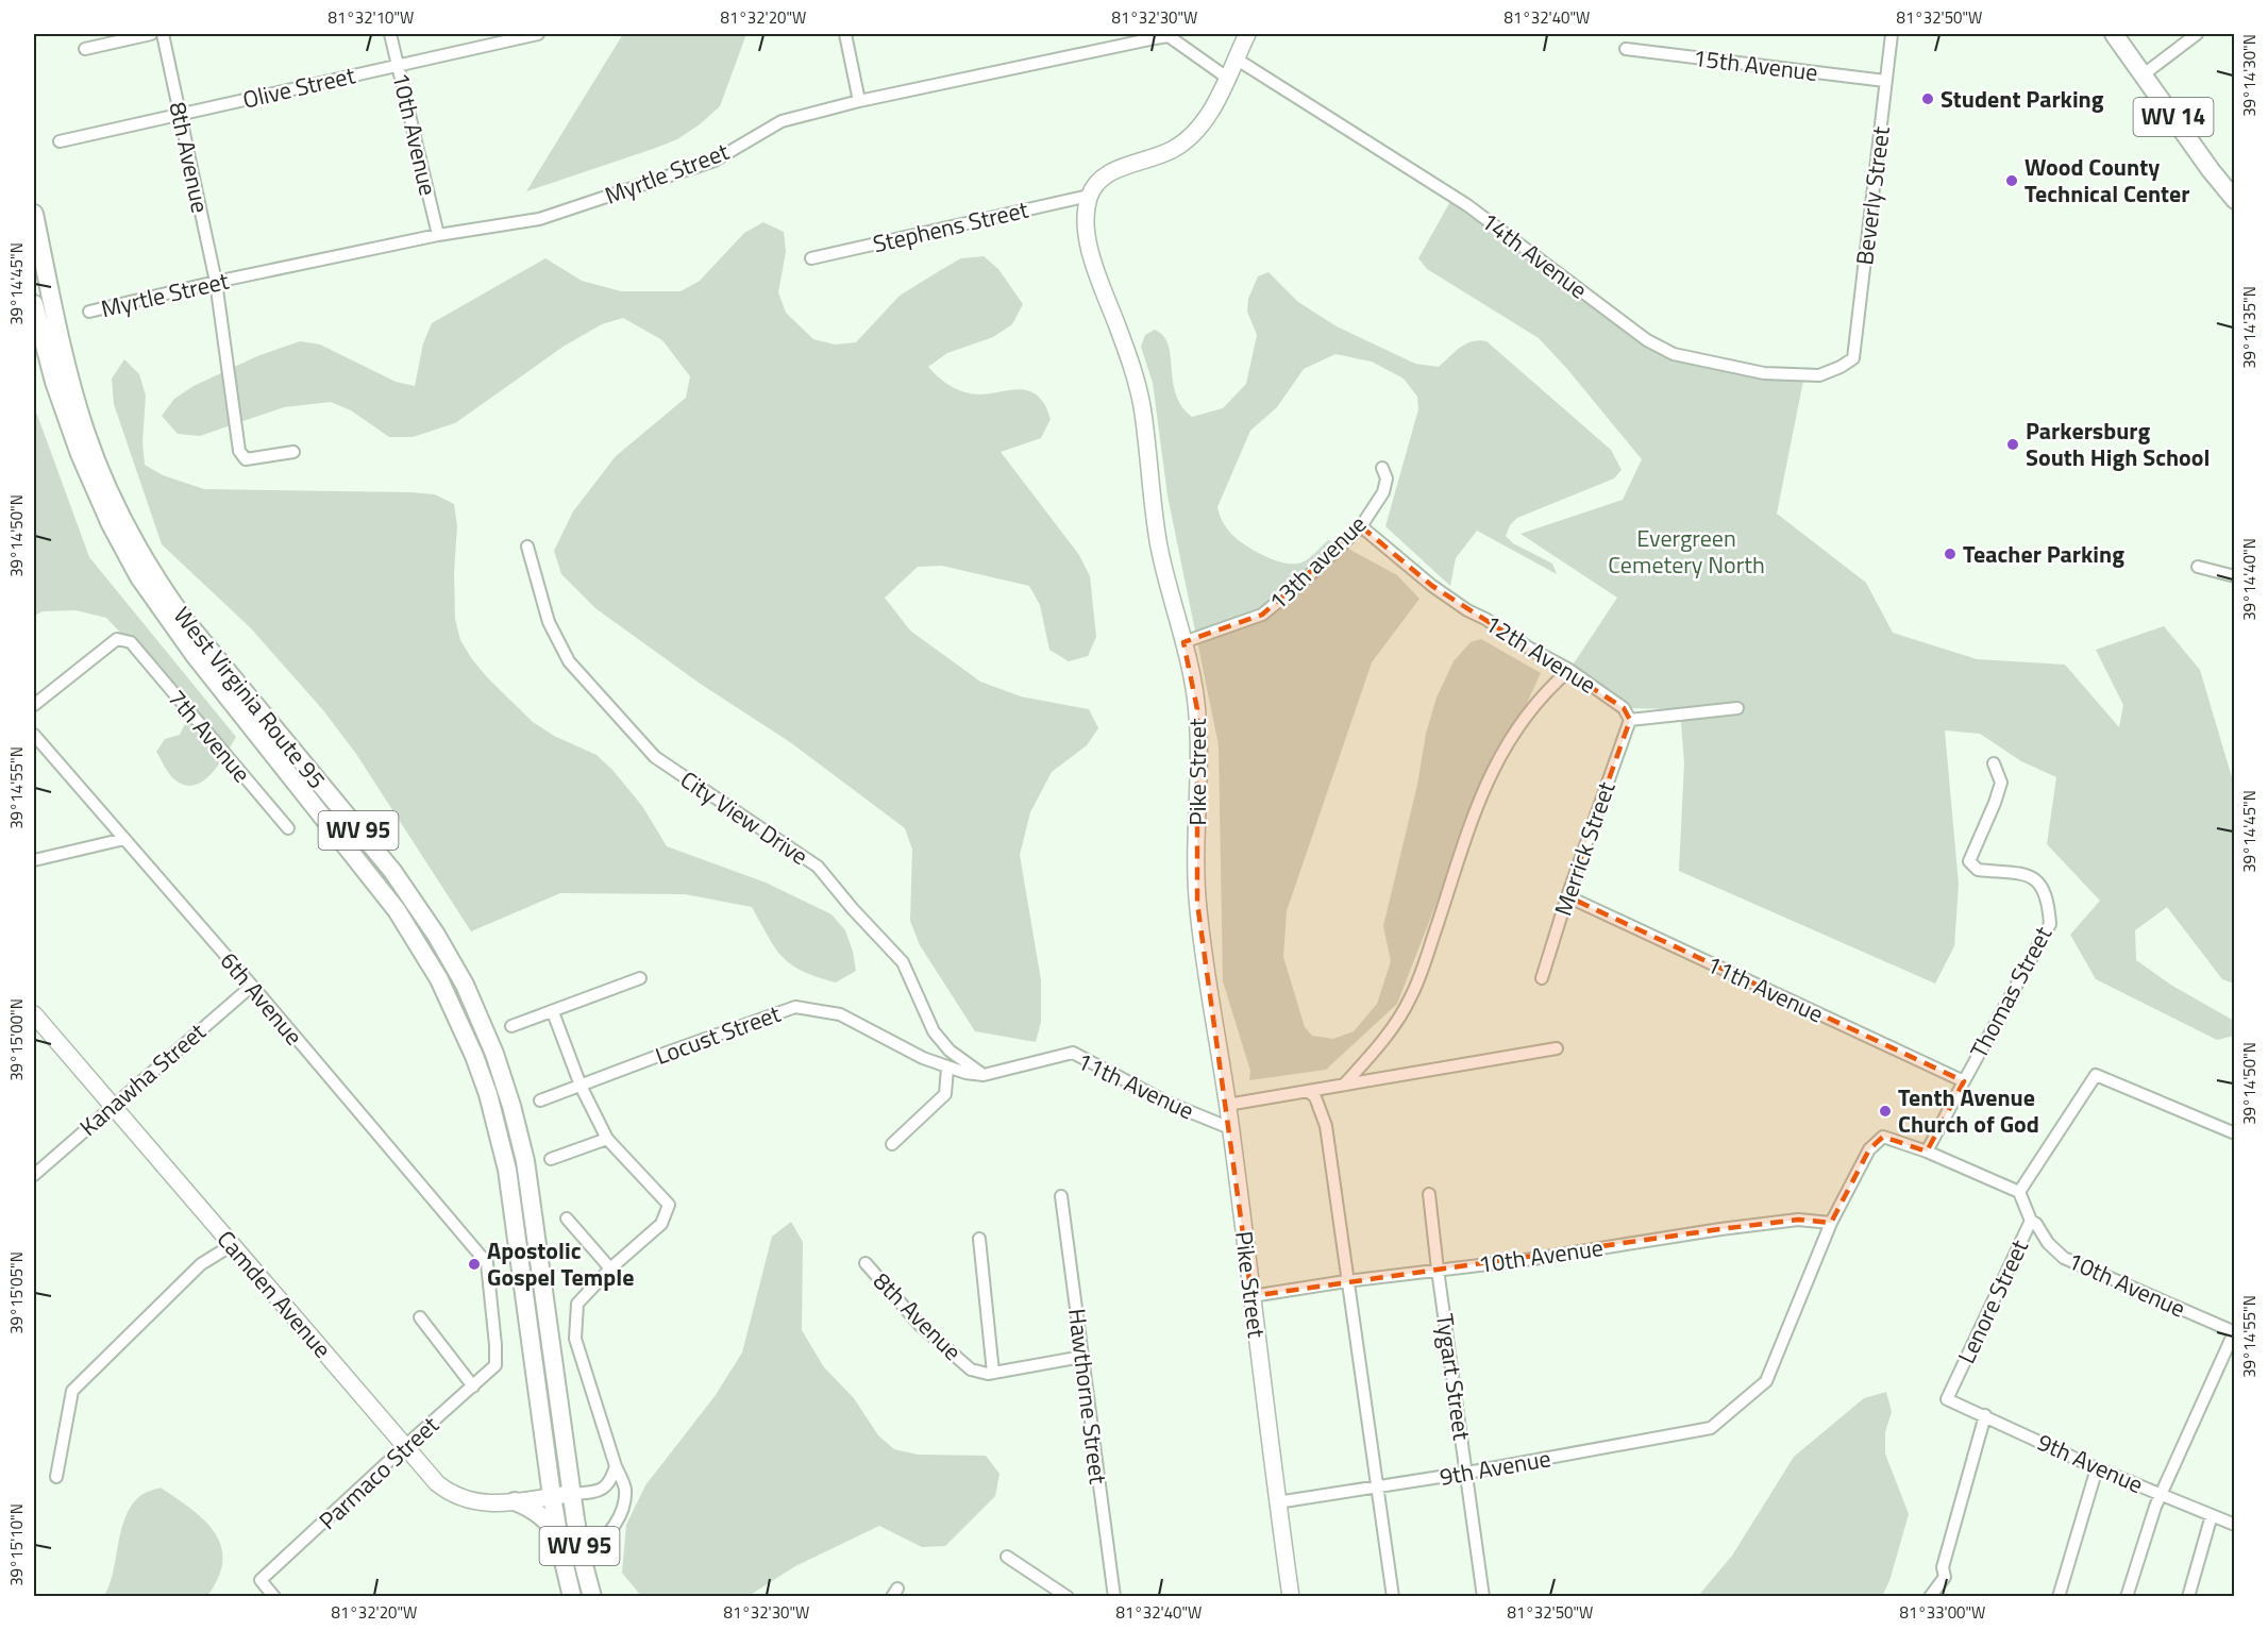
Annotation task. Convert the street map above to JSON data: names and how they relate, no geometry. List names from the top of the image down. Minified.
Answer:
{"streets":{"main road":["WV 14","West Virginia Route 95","Pike Street","WV 95","Camden Avenue"],"street":["15th Avenue","Olive Street","10th Avenue","8th Avenue","Myrtle Street","Beverly Street","Stephens Street","14th Avenue","13th avenue","12th Avenue","7th Avenue","City View Drive","Merrick Street","11th Avenue","Thomas Street","6th Avenue","Locust Street","Kanawha Street","Lenore Street","Tygart Street","Hawthorne Street","9th Avenue","Parmaco Street"]},"crossings":[["15th Avenue","Beverly Street"],["Olive Street","10th Avenue"],["Olive Street","8th Avenue"],["10th Avenue","Myrtle Street"],["10th Avenue","Pike Street"],["10th Avenue","Lenore Street"],["10th Avenue","Tygart Street"],["10th Avenue","9th Avenue"],["8th Avenue","Myrtle Street"],["8th Avenue","Hawthorne Street"],["Beverly Street","14th Avenue"],["Stephens Street","Pike Street"],["13th avenue","12th Avenue"],["13th avenue","Pike Street"],["12th Avenue","Merrick Street"],["West Virginia Route 95","WV 95"],["West Virginia Route 95","Camden Avenue"],["Pike Street","11th Avenue"],["Pike Street","9th Avenue"],["City View Drive","11th Avenue"],["WV 95","Camden Avenue"],["Merrick Street","11th Avenue"],["11th Avenue","Thomas Street"],["11th Avenue","Locust Street"],["6th Avenue","Kanawha Street"],["6th Avenue","Parmaco Street"],["Kanawha Street","Camden Avenue"],["Camden Avenue","Parmaco Street"],["Lenore Street","9th Avenue"],["Tygart Street","9th Avenue"]],"parks":["Evergreen Cemetery North"],"places":["Student Parking","Wood County Technical Center","Parkersburg South High School","Teacher Parking","Tenth Avenue Church of God","Apostolic Gospel Temple"],"coordinates":["81°32'10\"W","81°32'20\"W","81°32'30\"W","81°32'40\"W","81°32'50\"W","39°14'30\"N","39°14'45\"N","39°14'35\"N","39°14'50\"N","39°14'40\"N","39°14'55\"N","39°15'00\"N","39°15'05\"N","39°15'10\"N","81°33'00\"W"]}
